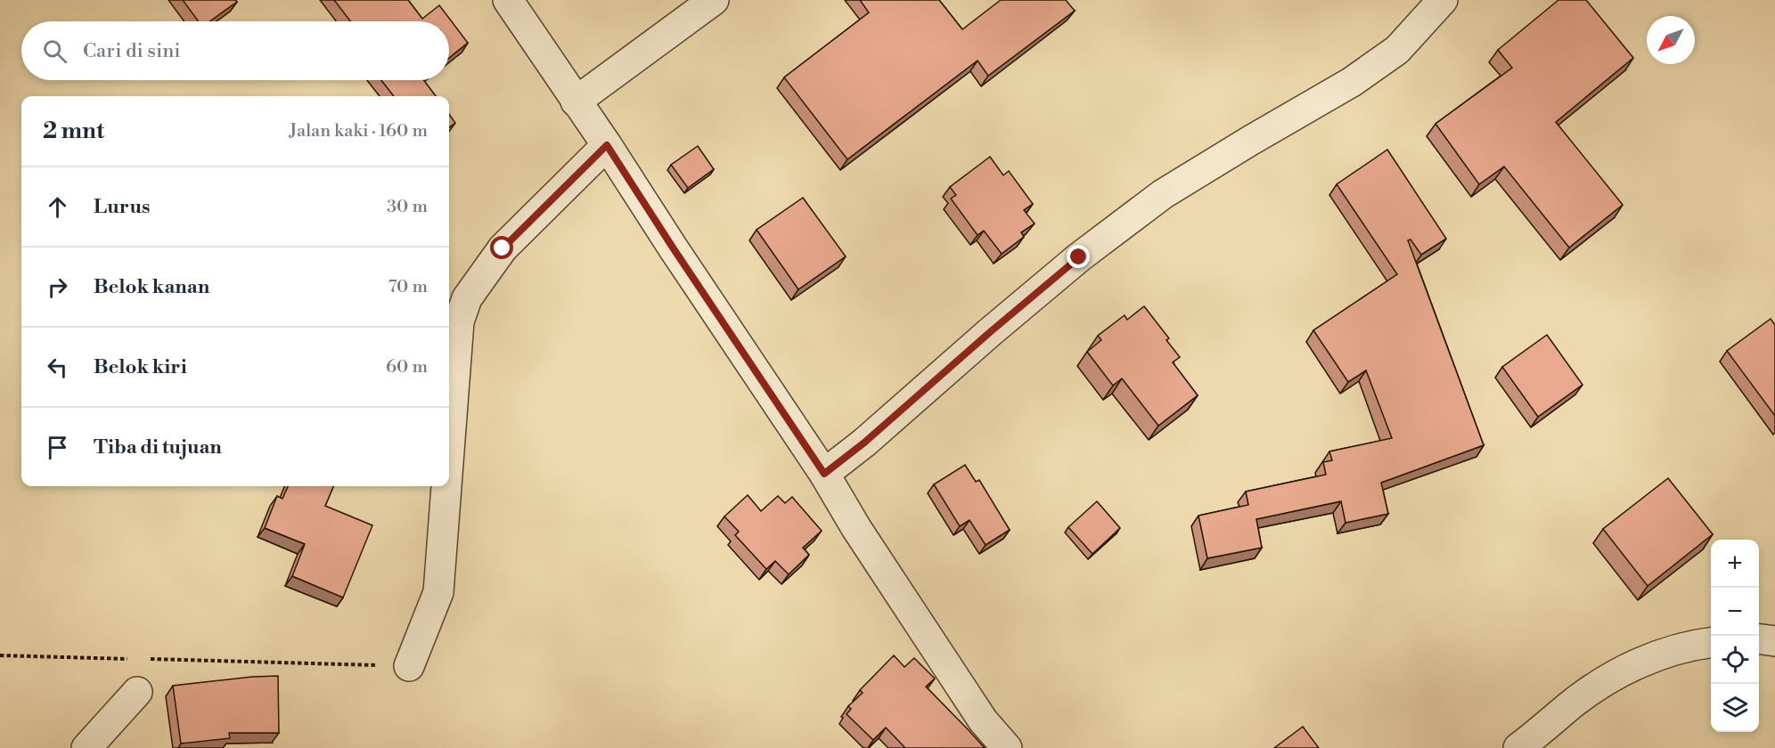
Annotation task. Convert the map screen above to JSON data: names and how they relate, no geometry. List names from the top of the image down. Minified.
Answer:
{"north":"bottom left","page":{"search":"Cari di sini","heading":["2 mnt","Jalan kaki · 160 m"],"list":[["Lurus","30 m"],["Belok kanan","70 m"],["Belok kiri","60 m"],"Tiba di tujuan"],"map_buttons":["+","−"]}}
